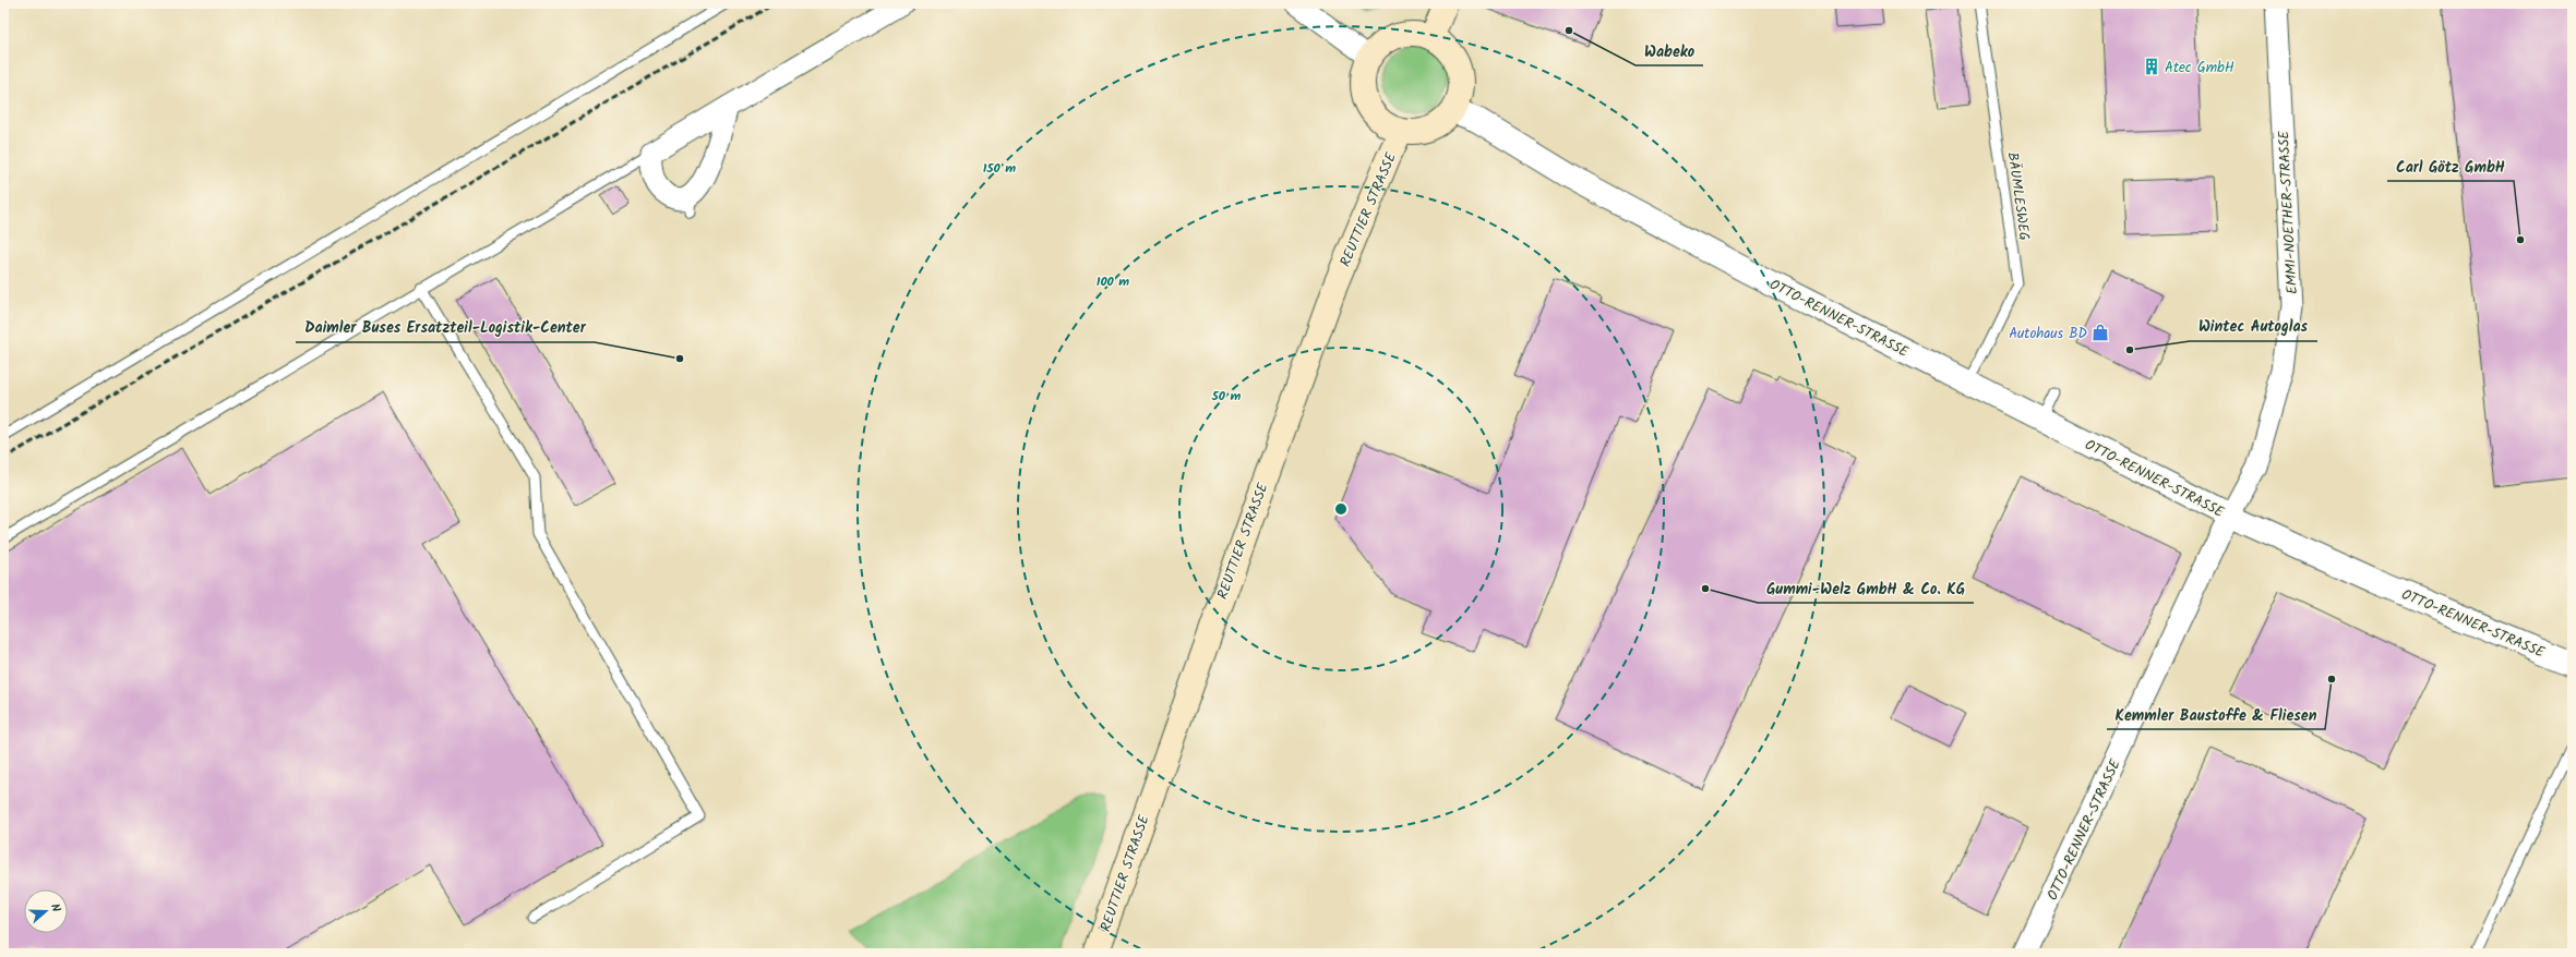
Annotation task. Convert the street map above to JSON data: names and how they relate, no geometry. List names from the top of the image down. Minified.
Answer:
{"streets":{"main road":["REUTTIER STRASSE"],"street":["EMMI-NOETHER-STRASSE","OTTO-RENNER-STRASSE"],"lane":["BÄUMLESWEG"]},"crossings":[["BÄUMLESWEG","OTTO-RENNER-STRASSE"],["REUTTIER STRASSE","OTTO-RENNER-STRASSE"],["EMMI-NOETHER-STRASSE","OTTO-RENNER-STRASSE"]],"places":{"other":["Wabeko","Carl Götz GmbH","Wintec Autoglas","Daimler Buses Ersatzteil-Logistik-Center","Gummi-Welz GmbH & Co. KG","Kemmler Baustoffe & Fliesen"],"building":["Atec GmbH"],"shop":["Autohaus BD"]},"north":"right","rings":["150 m","100 m","50 m"]}
